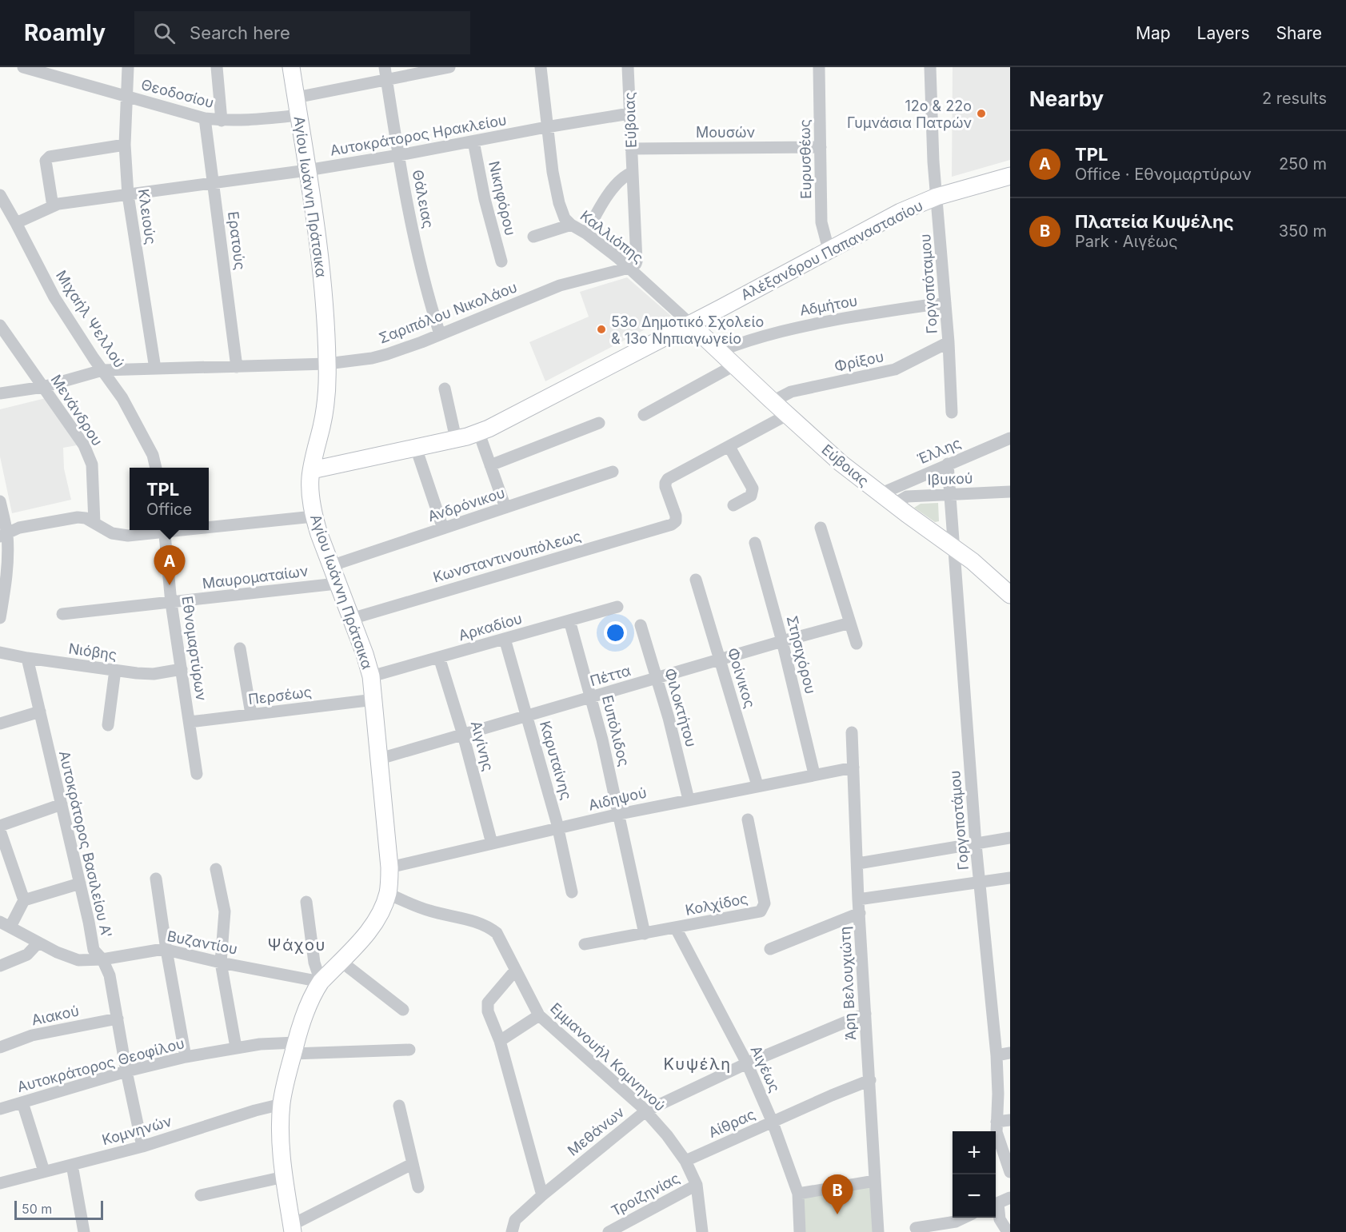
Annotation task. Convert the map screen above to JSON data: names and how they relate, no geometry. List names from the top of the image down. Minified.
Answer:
{"streets":{"main road":["Εύβοιας","Αγίου Ιωάννη Πράτσικα","Αλέξανδρου Παπαναστασίου"],"street":["Θεοδοσίου","Μουσών","Αυτοκράτορος Ηρακλείου","Ευρυσθέως","Νικηφόρου","Θάλειας","Κλειούς","Καλλιόπης","Ερατούς","Γοργοπόταμου","Αδμήτου","Σαριπόλου Νικολάου","Μιχαήλ Ψελλού","Φρίξου","Μενάνδρου","Έλλης","Ιβυκού","Ανδρόνικου","Κωνσταντινουπόλεως","Μαυροματαίων","Αρκαδίου","Εθνομαρτύρων","Νιόβης","Στησιχόρου","Πέττα","Φοίνικος","Περσέως","Φιλοκτήτου","Ευπόλιδος","Αιγίνης","Καρυταίνης","Αιδηψού","Γοργοποτάμου","Αυτοκράτορος Βασιλείου A'","Κολχίδος","Βυζαντίου","Άρη Βελουχιώτη","Αιακού","Εμμανουήλ Κομνηνού","Αυτοκράτορος Θεοφίλου","Αιγέως","Αίθρας","Κομνηνών","Μεθάνων","Τροιζηνίας"]},"crossings":[["Θεοδοσίου","Αγίου Ιωάννη Πράτσικα"],["Θεοδοσίου","Κλειούς"],["Θεοδοσίου","Ερατούς"],["Εύβοιας","Μουσών"],["Εύβοιας","Αυτοκράτορος Ηρακλείου"],["Εύβοιας","Καλλιόπης"],["Εύβοιας","Αλέξανδρου Παπαναστασίου"],["Εύβοιας","Αδμήτου"],["Εύβοιας","Σαριπόλου Νικολάου"],["Εύβοιας","Φρίξου"],["Εύβοιας","Έλλης"],["Εύβοιας","Ιβυκού"],["Εύβοιας","Γοργοποτάμου"],["Μουσών","Ευρυσθέως"],["Αυτοκράτορος Ηρακλείου","Αγίου Ιωάννη Πράτσικα"],["Αυτοκράτορος Ηρακλείου","Νικηφόρου"],["Αυτοκράτορος Ηρακλείου","Θάλειας"],["Αυτοκράτορος Ηρακλείου","Κλειούς"],["Αυτοκράτορος Ηρακλείου","Καλλιόπης"],["Αυτοκράτορος Ηρακλείου","Ερατούς"],["Αυτοκράτορος Ηρακλείου","Μιχαήλ Ψελλού"],["Ευρυσθέως","Αλέξανδρου Παπαναστασίου"],["Αγίου Ιωάννη Πράτσικα","Αλέξανδρου Παπαναστασίου"],["Αγίου Ιωάννη Πράτσικα","Σαριπόλου Νικολάου"],["Αγίου Ιωάννη Πράτσικα","Ανδρόνικου"],["Αγίου Ιωάννη Πράτσικα","Κωνσταντινουπόλεως"],["Αγίου Ιωάννη Πράτσικα","Μαυροματαίων"],["Αγίου Ιωάννη Πράτσικα","Αρκαδίου"],["Αγίου Ιωάννη Πράτσικα","Πέττα"],["Αγίου Ιωάννη Πράτσικα","Περσέως"],["Αγίου Ιωάννη Πράτσικα","Αιδηψού"],["Αγίου Ιωάννη Πράτσικα","Βυζαντίου"],["Αγίου Ιωάννη Πράτσικα","Εμμανουήλ Κομνηνού"],["Αγίου Ιωάννη Πράτσικα","Αυτοκράτορος Θεοφίλου"],["Αγίου Ιωάννη Πράτσικα","Κομνηνών"],["Θάλειας","Σαριπόλου Νικολάου"],["Κλειούς","Σαριπόλου Νικολάου"],["Καλλιόπης","Αλέξανδρου Παπαναστασίου"],["Καλλιόπης","Σαριπόλου Νικολάου"],["Ερατούς","Σαριπόλου Νικολάου"],["Αλέξανδρου Παπαναστασίου","Γοργοπόταμου"],["Γοργοπόταμου","Αδμήτου"],["Γοργοπόταμου","Φρίξου"],["Σαριπόλου Νικολάου","Μιχαήλ Ψελλού"],["Σαριπόλου Νικολάου","Μενάνδρου"],["Έλλης","Ιβυκού"],["Έλλης","Γοργοποτάμου"],["Ιβυκού","Γοργοποτάμου"],["Μαυροματαίων","Εθνομαρτύρων"],["Αρκαδίου","Ευπόλιδος"],["Αρκαδίου","Αιγίνης"],["Αρκαδίου","Καρυταίνης"],["Εθνομαρτύρων","Νιόβης"],["Εθνομαρτύρων","Περσέως"],["Νιόβης","Αυτοκράτορος Βασιλείου A'"],["Στησιχόρου","Πέττα"],["Στησιχόρου","Αιδηψού"],["Πέττα","Φοίνικος"],["Πέττα","Φιλοκτήτου"],["Πέττα","Ευπόλιδος"],["Πέττα","Αιγίνης"],["Πέττα","Καρυταίνης"],["Φοίνικος","Αιδηψού"],["Φιλοκτήτου","Αιδηψού"],["Ευπόλιδος","Αιδηψού"],["Ευπόλιδος","Κολχίδος"],["Αιγίνης","Αιδηψού"],["Καρυταίνης","Αιδηψού"],["Αιδηψού","Άρη Βελουχιώτη"],["Αυτοκράτορος Βασιλείου A'","Βυζαντίου"],["Αυτοκράτορος Βασιλείου A'","Αιακού"],["Αυτοκράτορος Βασιλείου A'","Αυτοκράτορος Θεοφίλου"],["Αυτοκράτορος Βασιλείου A'","Κομνηνών"],["Κολχίδος","Αιγέως"],["Άρη Βελουχιώτη","Αίθρας"],["Άρη Βελουχιώτη","Μεθάνων"],["Εμμανουήλ Κομνηνού","Αίθρας"],["Εμμανουήλ Κομνηνού","Μεθάνων"],["Εμμανουήλ Κομνηνού","Τροιζηνίας"],["Αιγέως","Αίθρας"],["Αιγέως","Μεθάνων"]],"districts":["Ψάχου","Κυψέλη"],"places":["12ο & 22ο Γυμνάσια Πατρών","53ο Δημοτικό Σχολείο & 13ο Νηπιαγωγείο"],"scale_bar":"50 m","page":{"header":"Roamly","search":"Search here","nav":["Map","Layers","Share"],"heading":["Nearby","2 results"],"list":[{"mark":"A","name":"TPL","note":"Office · Εθνομαρτύρων","value":"250 m"},{"mark":"B","name":"Πλατεία Κυψέλης","note":"Park · Αιγέως","value":"350 m"}],"popup":["TPL","Office"],"pins":["A","B"],"map_buttons":["+","−"],"scale":"50 m"}}
